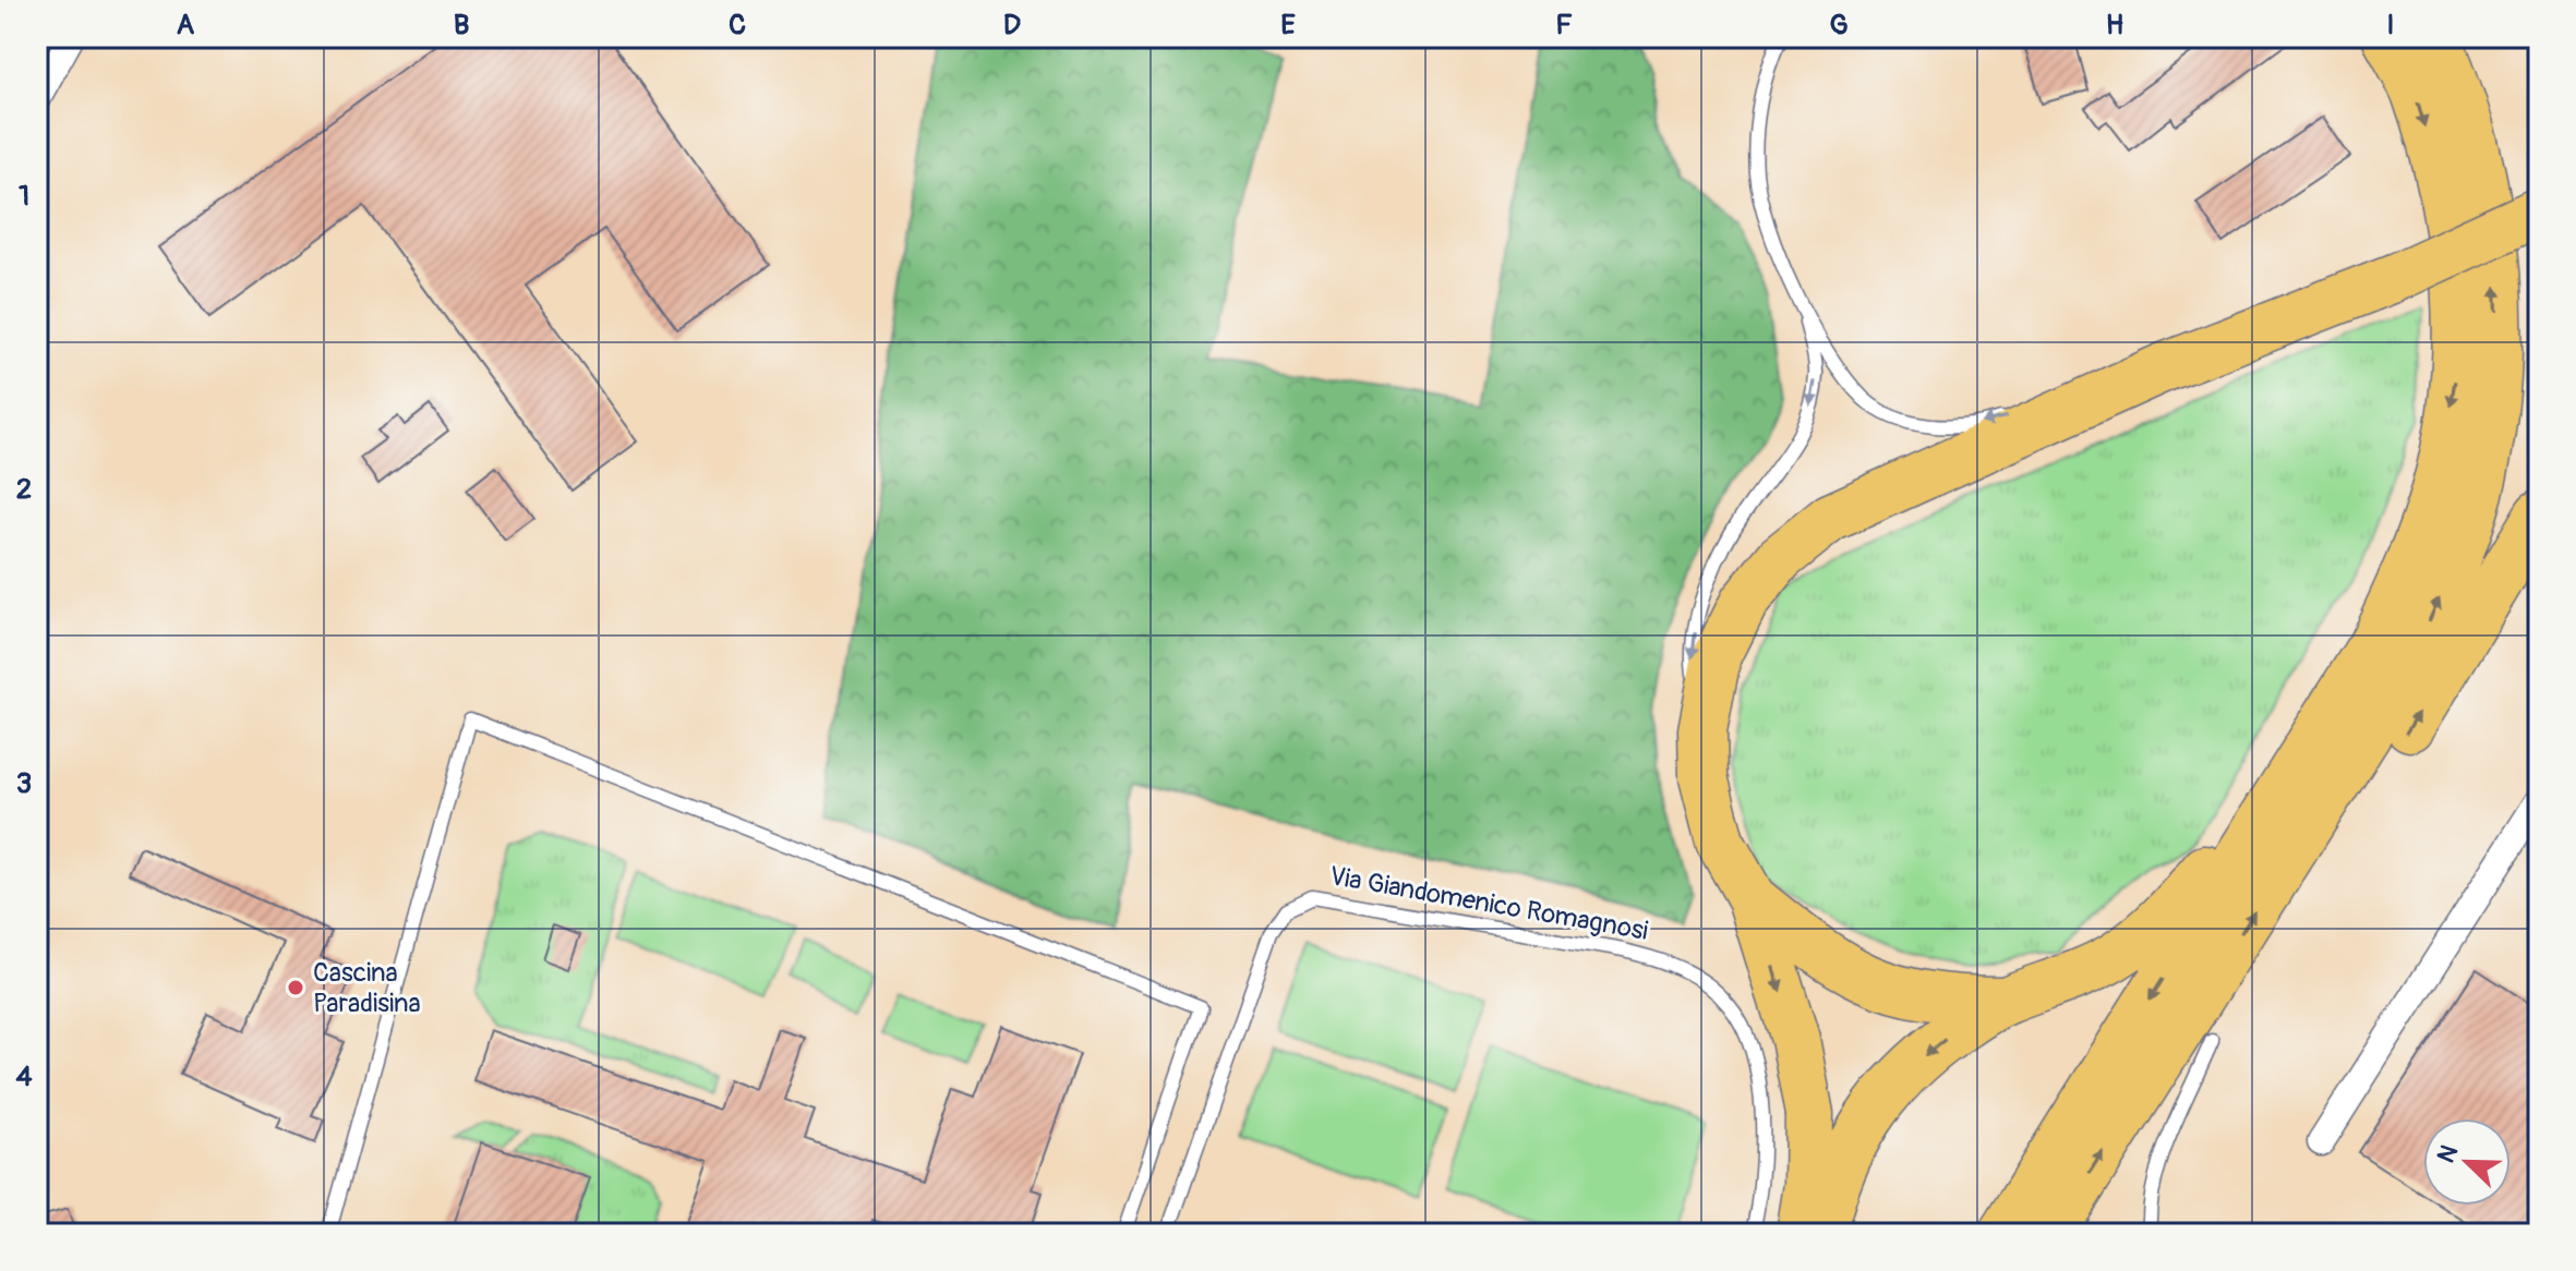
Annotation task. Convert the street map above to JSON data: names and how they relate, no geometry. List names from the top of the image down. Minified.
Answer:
{"streets":{"lane":["Via Giandomenico Romagnosi"]},"places":["Cascina Paradisina"],"north":"top left","grid":{"columns":["A","B","C","D","E","F","G","H","I"],"rows":["1","2","3","4"]}}
